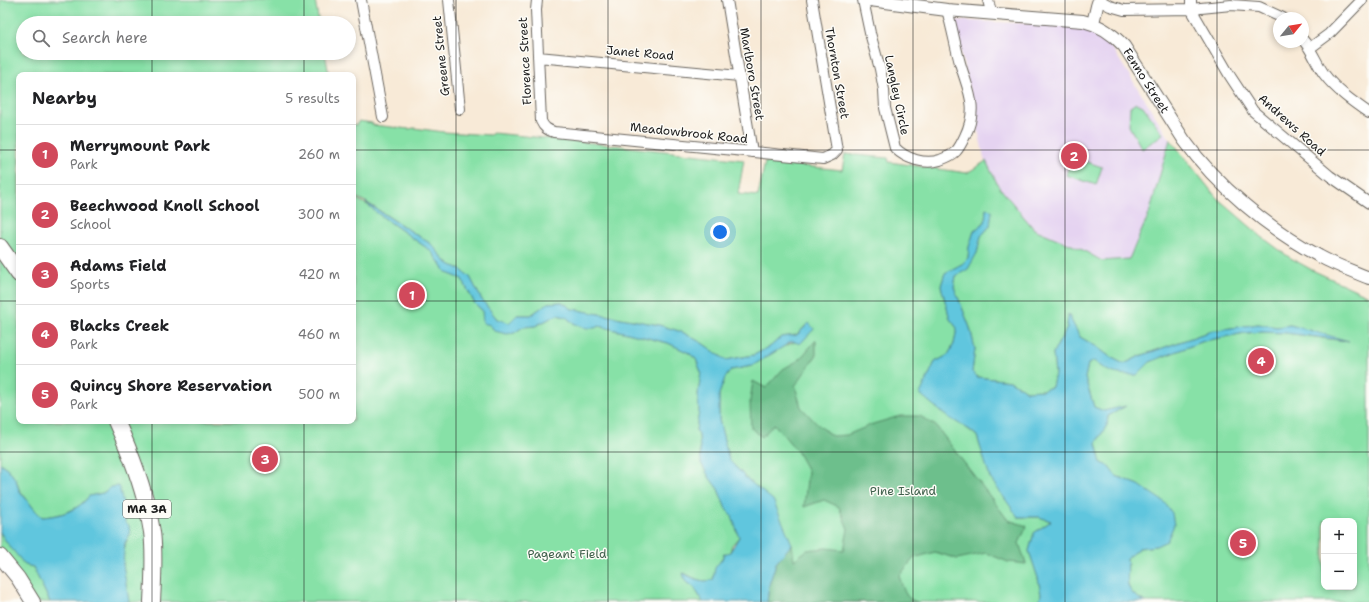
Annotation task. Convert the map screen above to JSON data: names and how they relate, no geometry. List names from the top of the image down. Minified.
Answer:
{"streets":{"main road":["MA 3A"],"street":["Janet Road","Greene Street","Florence Street","Thornton Street","Marlboro Street","Fenno Street","Langley Circle","Andrews Road","Meadowbrook Road"]},"crossings":[["Janet Road","Florence Street"],["Janet Road","Marlboro Street"],["Florence Street","Meadowbrook Road"],["Thornton Street","Meadowbrook Road"],["Marlboro Street","Meadowbrook Road"],["Fenno Street","Langley Circle"]],"parks":["Pine Island","Pageant Field"],"north":"top right","page":{"search":"Search here","heading":["Nearby","5 results"],"list":[{"mark":"1","name":"Merrymount Park","note":"Park","value":"260 m"},{"mark":"2","name":"Beechwood Knoll School","note":"School","value":"300 m"},{"mark":"3","name":"Adams Field","note":"Sports","value":"420 m"},{"mark":"4","name":"Blacks Creek","note":"Park","value":"460 m"},{"mark":"5","name":"Quincy Shore Reservation","note":"Park","value":"500 m"}],"pins":["2","1","4","3","5"],"map_buttons":["+","−"]}}
